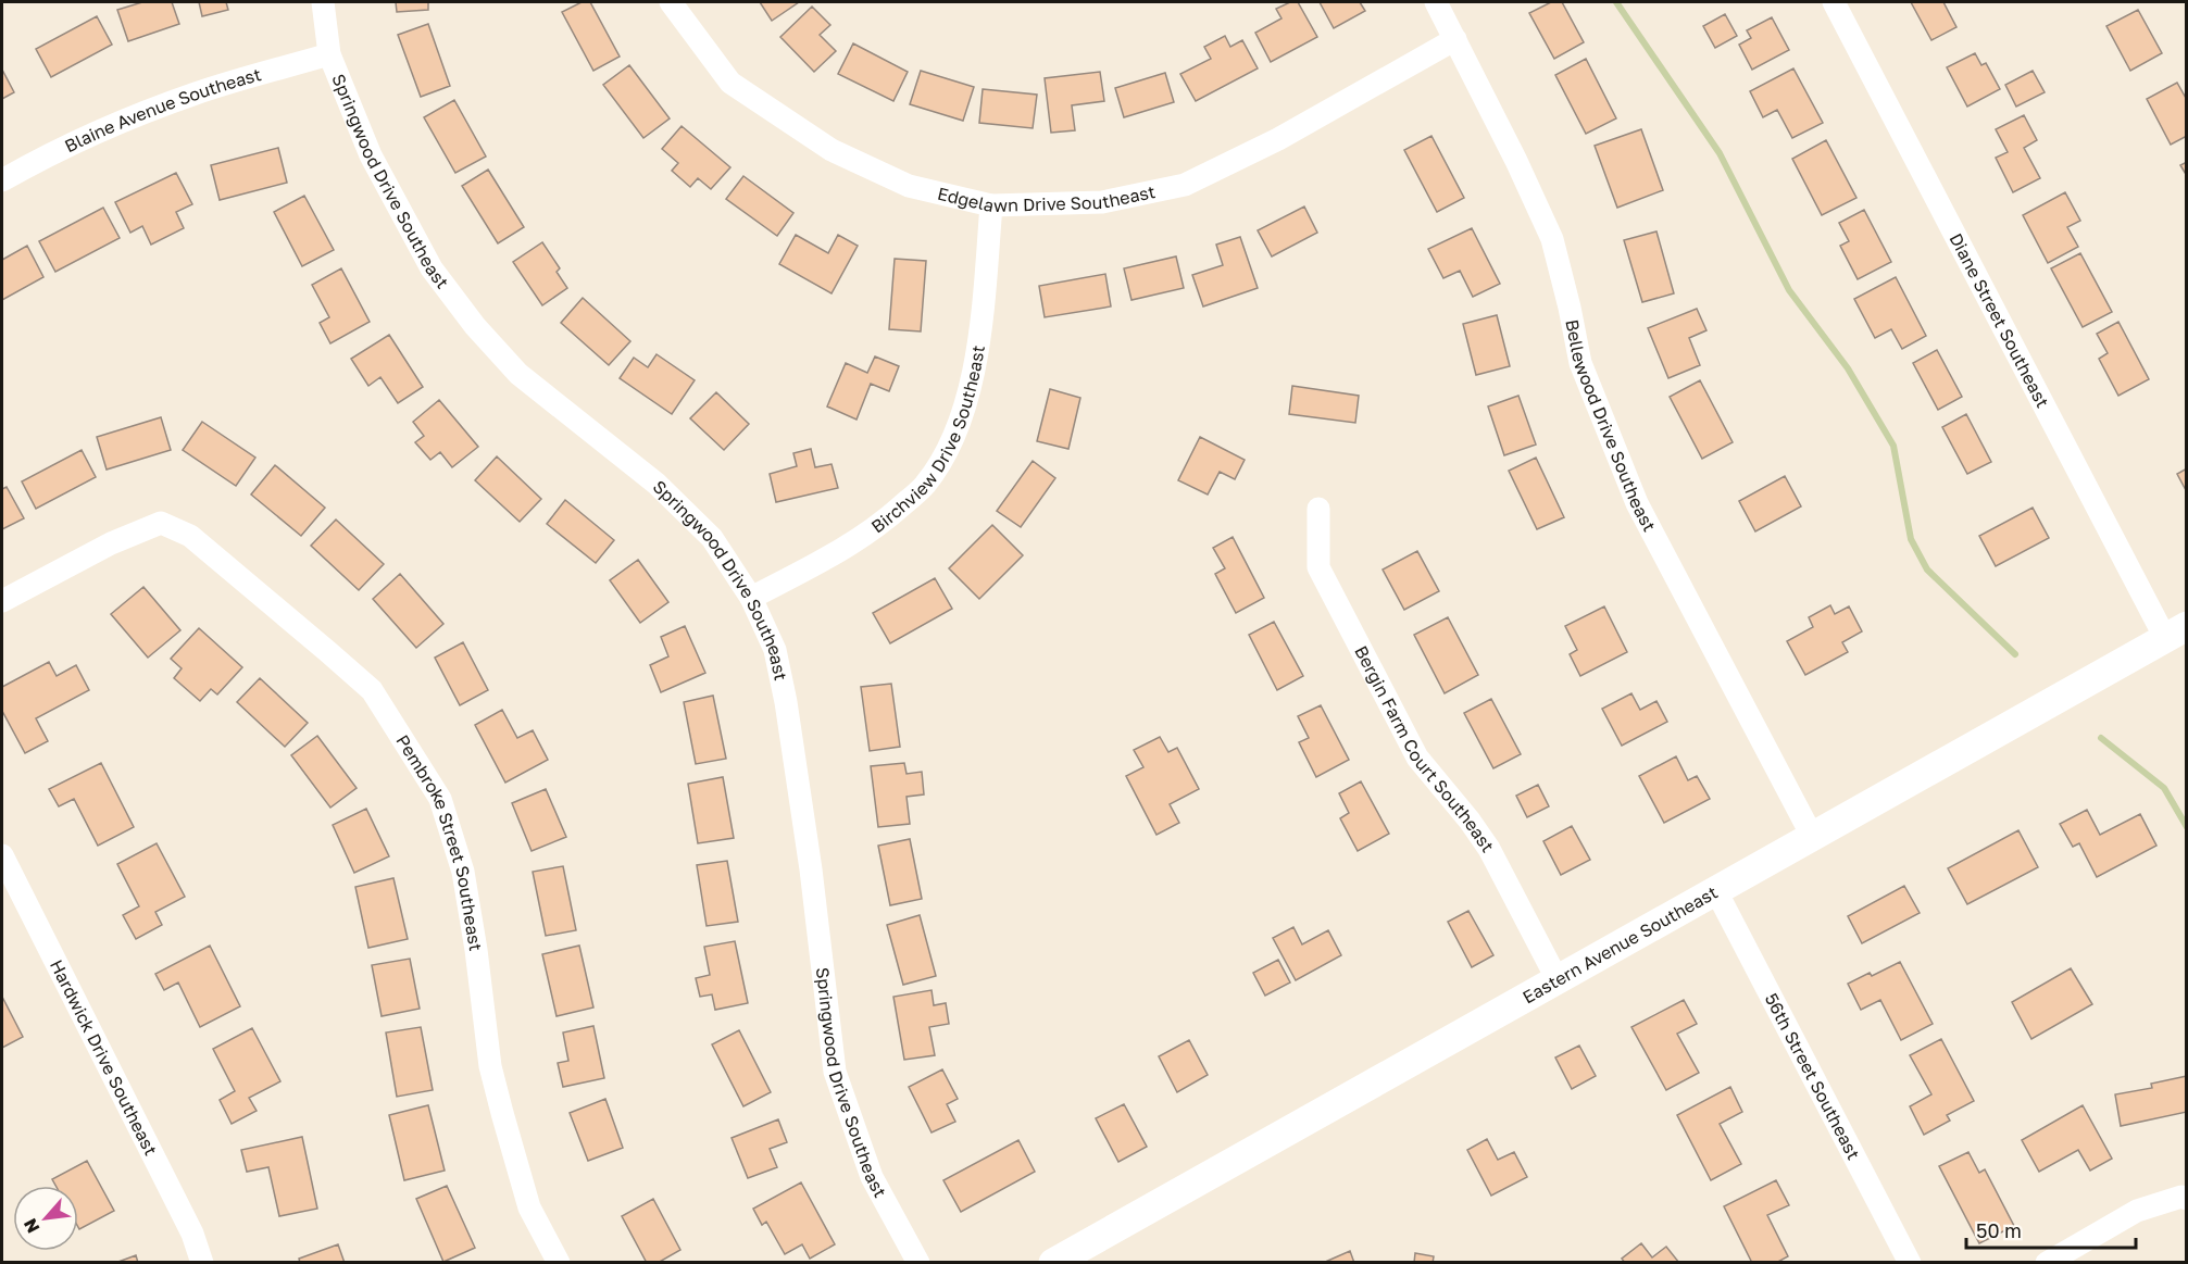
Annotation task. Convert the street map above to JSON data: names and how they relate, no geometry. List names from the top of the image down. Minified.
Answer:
{"streets":{"street":["Blaine Avenue Southeast","Springwood Drive Southeast","Edgelawn Drive Southeast","Diane Street Southeast","Bellewood Drive Southeast","Birchview Drive Southeast","Bergin Farm Court Southeast","Pembroke Street Southeast","Eastern Avenue Southeast","Hardwick Drive Southeast","56th Street Southeast"]},"crossings":[["Blaine Avenue Southeast","Springwood Drive Southeast"],["Springwood Drive Southeast","Birchview Drive Southeast"],["Edgelawn Drive Southeast","Bellewood Drive Southeast"],["Edgelawn Drive Southeast","Birchview Drive Southeast"],["Diane Street Southeast","Eastern Avenue Southeast"],["Bellewood Drive Southeast","Eastern Avenue Southeast"],["Bergin Farm Court Southeast","Eastern Avenue Southeast"],["Eastern Avenue Southeast","56th Street Southeast"]],"scale_bar":"50 m","north":"bottom left"}
